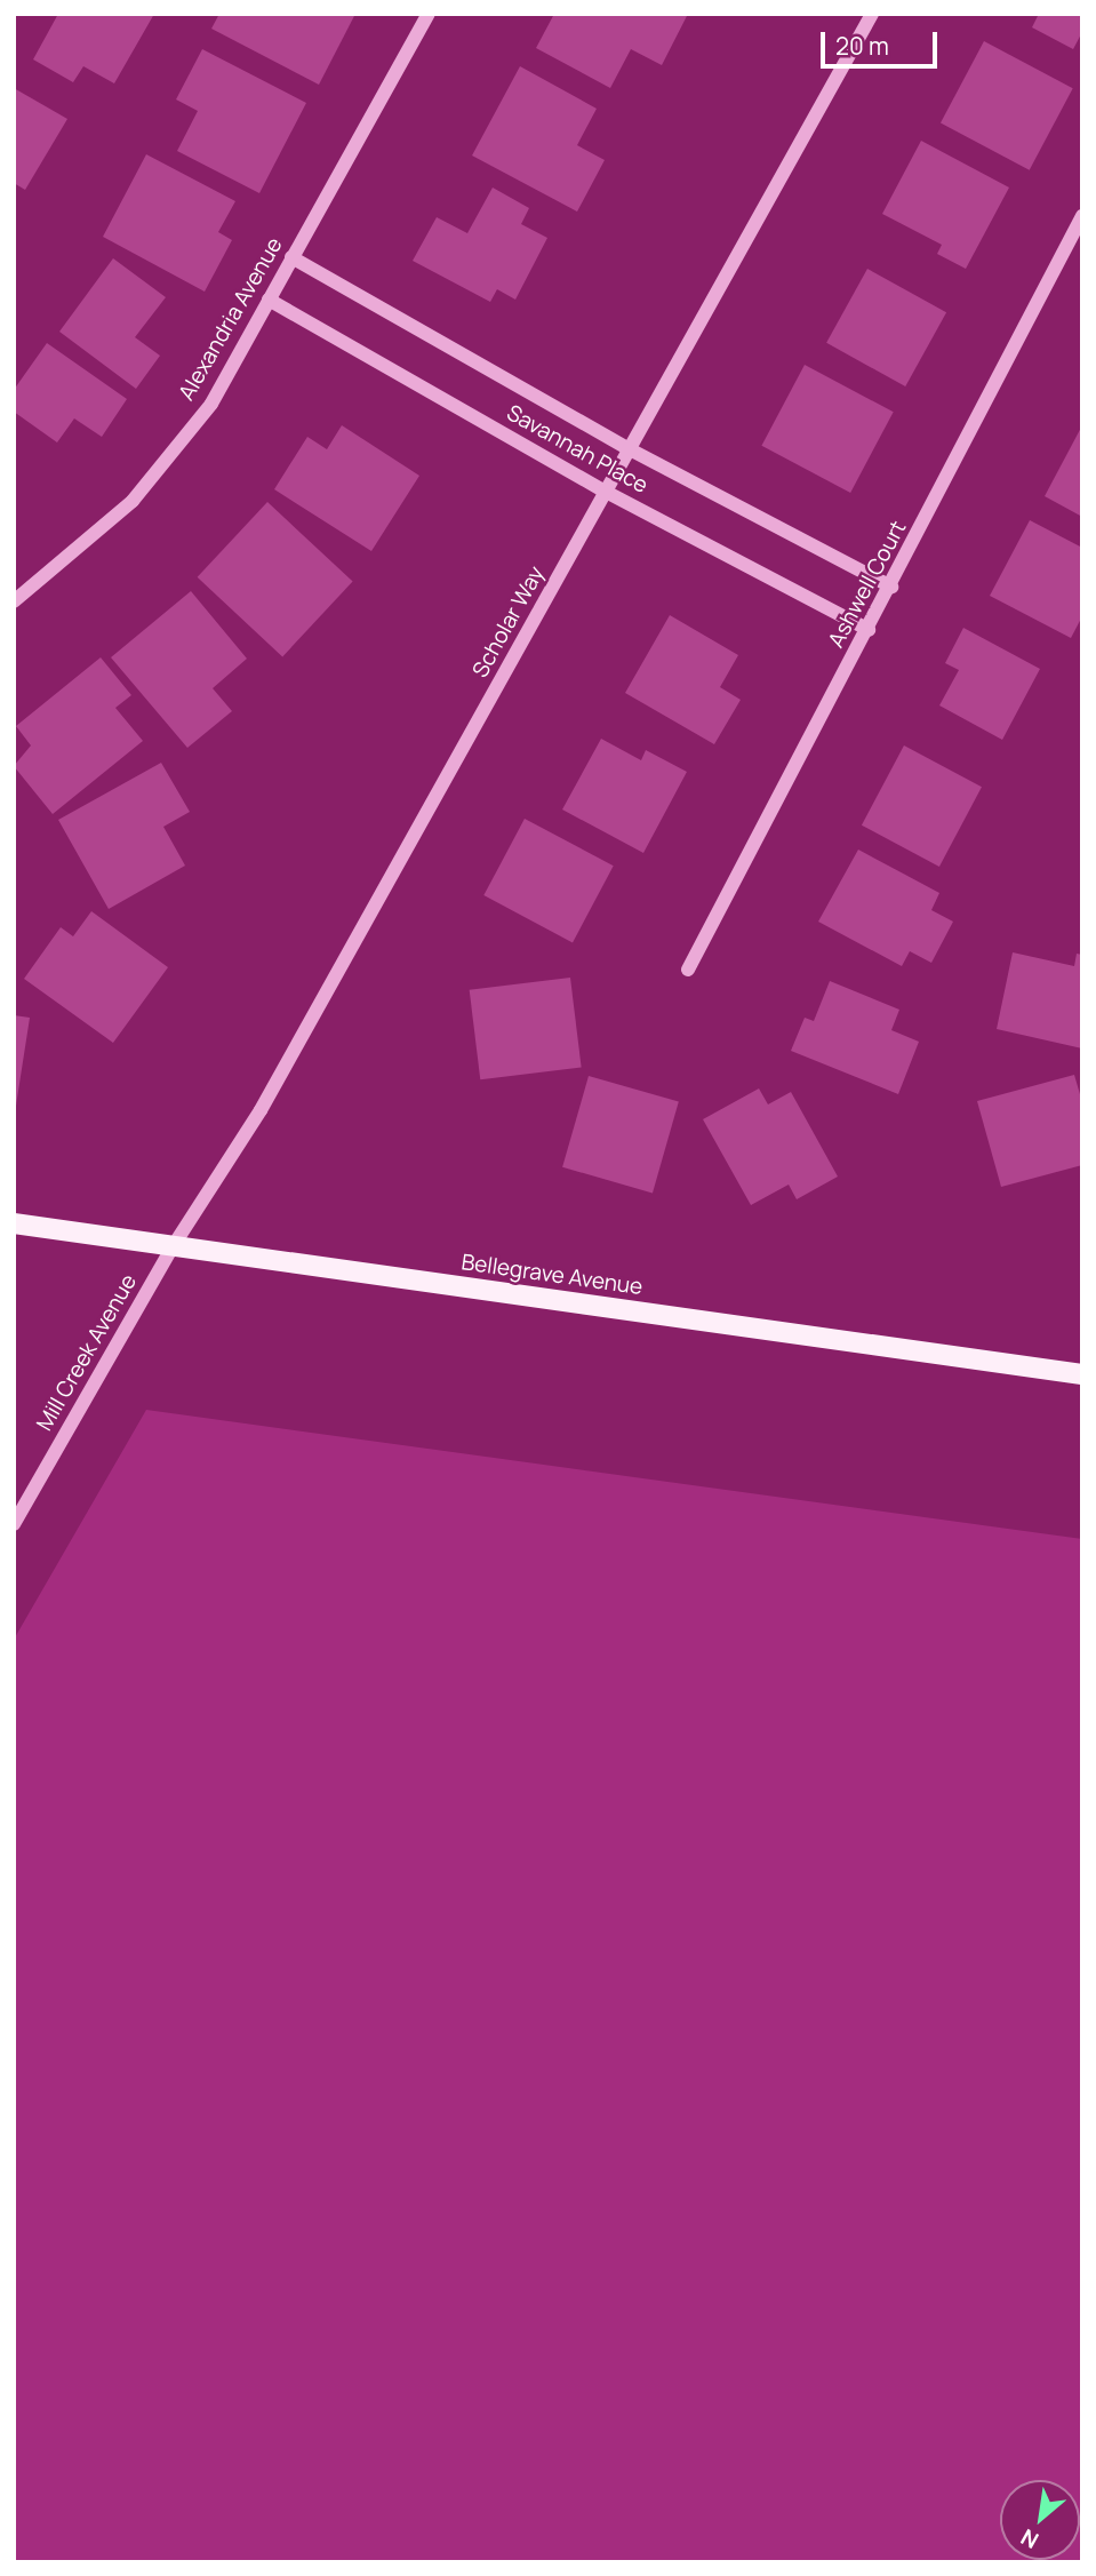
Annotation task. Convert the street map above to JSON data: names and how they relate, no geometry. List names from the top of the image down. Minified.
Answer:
{"streets":{"main road":["Bellegrave Avenue"],"street":["Alexandria Avenue","Savannah Place","Ashwell Court","Scholar Way","Mill Creek Avenue"]},"crossings":[["Alexandria Avenue","Savannah Place"],["Savannah Place","Ashwell Court"],["Savannah Place","Scholar Way"],["Scholar Way","Bellegrave Avenue"],["Scholar Way","Mill Creek Avenue"],["Bellegrave Avenue","Mill Creek Avenue"]],"scale_bar":"20 m","north":"bottom left"}
